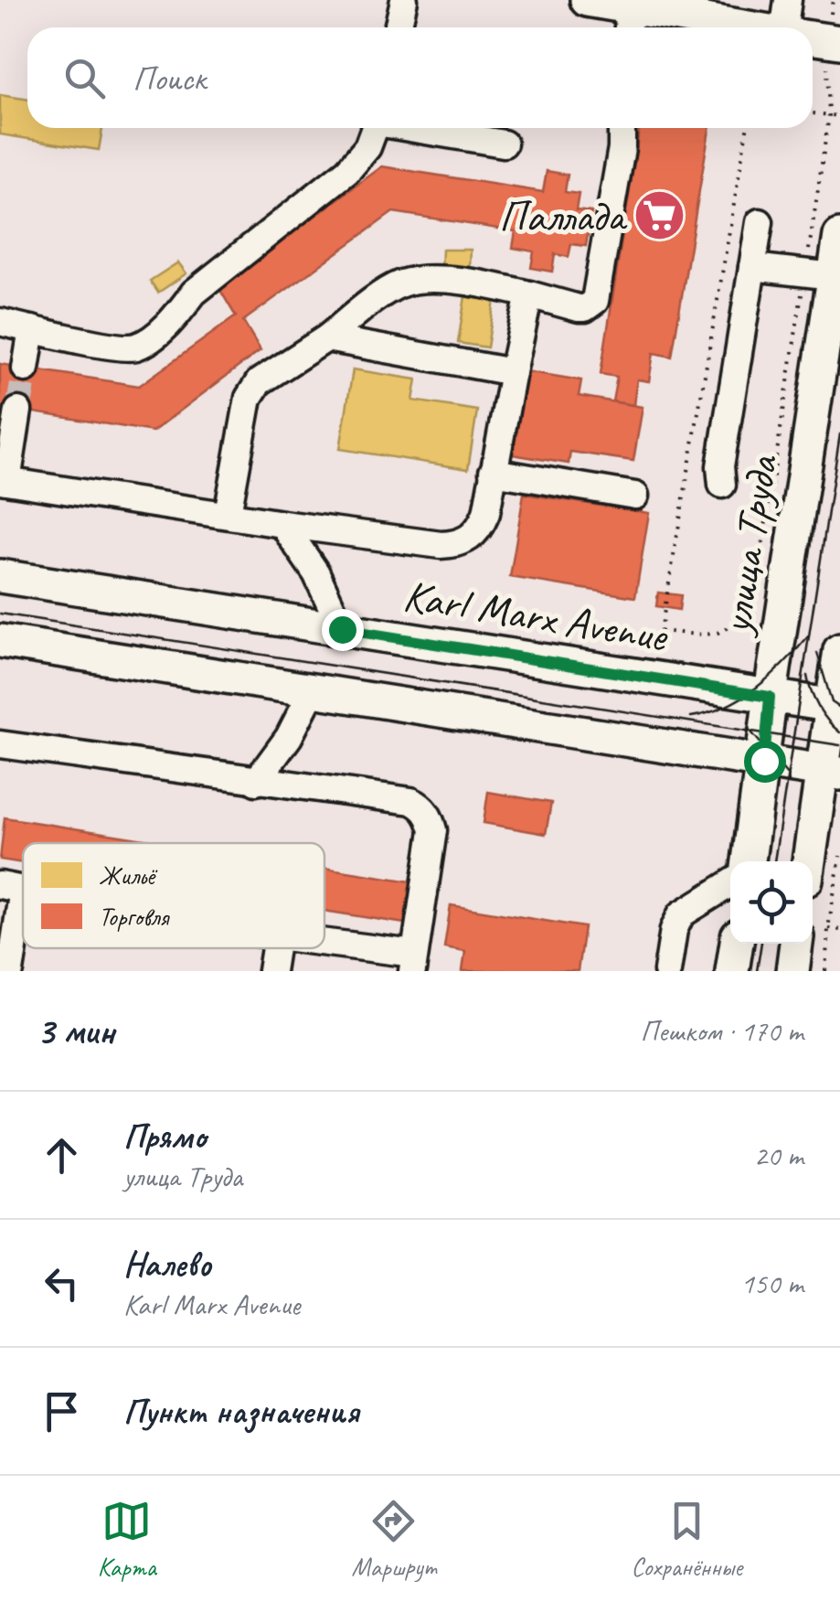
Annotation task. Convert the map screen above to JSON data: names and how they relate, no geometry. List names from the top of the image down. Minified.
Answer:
{"streets":{"main road":["улица Труда","Karl Marx Avenue"]},"crossings":[["улица Труда","Karl Marx Avenue"]],"places":{"supermarket":["Паллада"]},"legend":["Жильё","Торговля"],"page":{"search":"Поиск","heading":["3 мин","Пешком · 170 m"],"list":[["Прямо","улица Труда","20 m"],["Налево","Karl Marx Avenue","150 m"],"Пункт назначения"],"nav":["Карта","Маршрут","Сохранённые"]}}
